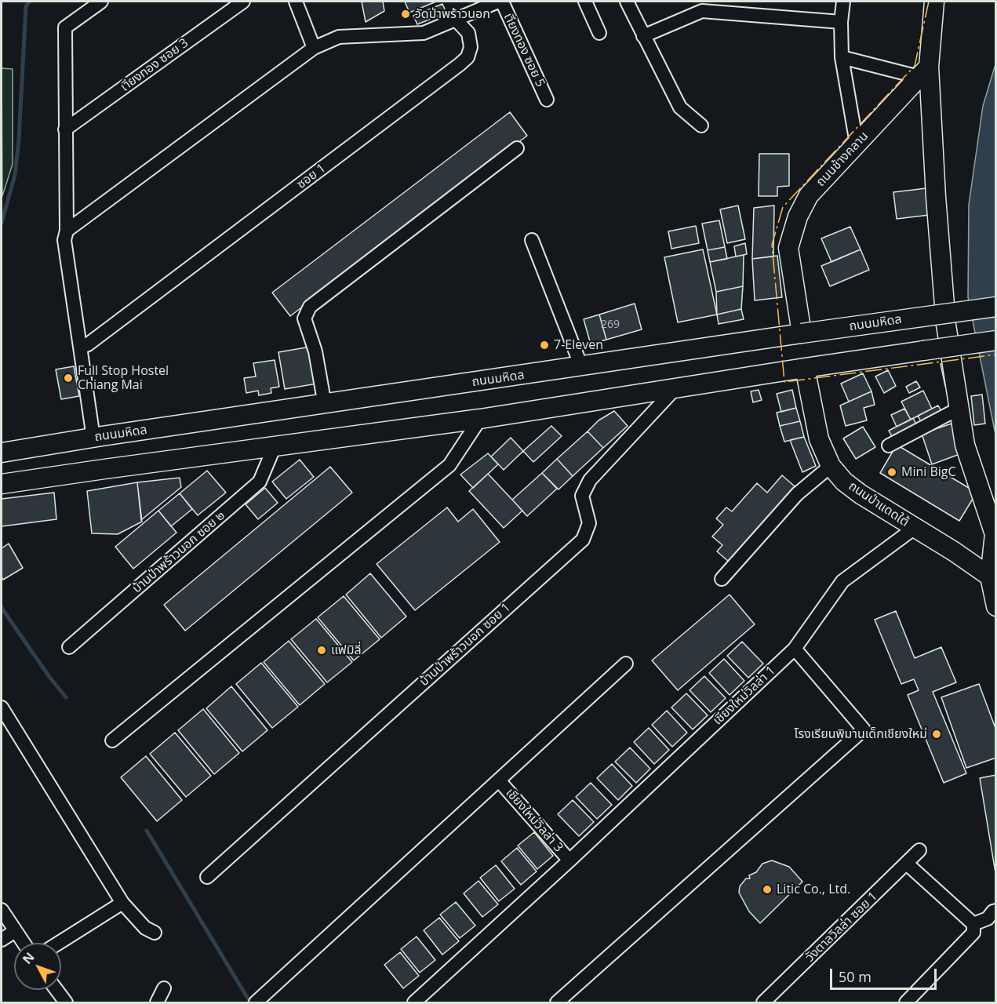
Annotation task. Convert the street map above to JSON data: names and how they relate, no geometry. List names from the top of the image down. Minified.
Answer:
{"streets":{"main road":["ถนนช้างคลาน","ถนนมหิดล","ถนนป่าแดดใต้"],"street":["เาียงทอง ซอย 5","เาียงทอง ซอย 3","ซอย 1","บ้านป่าพร้าวนอก ซอย ๒","บ้านป่าพร้าวนอก ซอย 1","เชียงใหม่วิลล่า 1","เชียงใหม่วิลล่า 3","วังตาลวิลล่า ซอย 1"]},"crossings":[["ถนนช้างคลาน","ถนนมหิดล"],["ถนนป่าแดดใต้","เชียงใหม่วิลล่า 1"],["เชียงใหม่วิลล่า 1","เชียงใหม่วิลล่า 3"]],"places":["วัดป่าพร้าวนอก","7-Eleven","Full Stop Hostel Chiang Mai","Mini BigC","แฟมิลี่","โรงเรียนพิมานเด็กเชียงใหม่","Litic Co., Ltd."],"house_numbers":["269"],"scale_bar":"50 m","north":"top left"}
